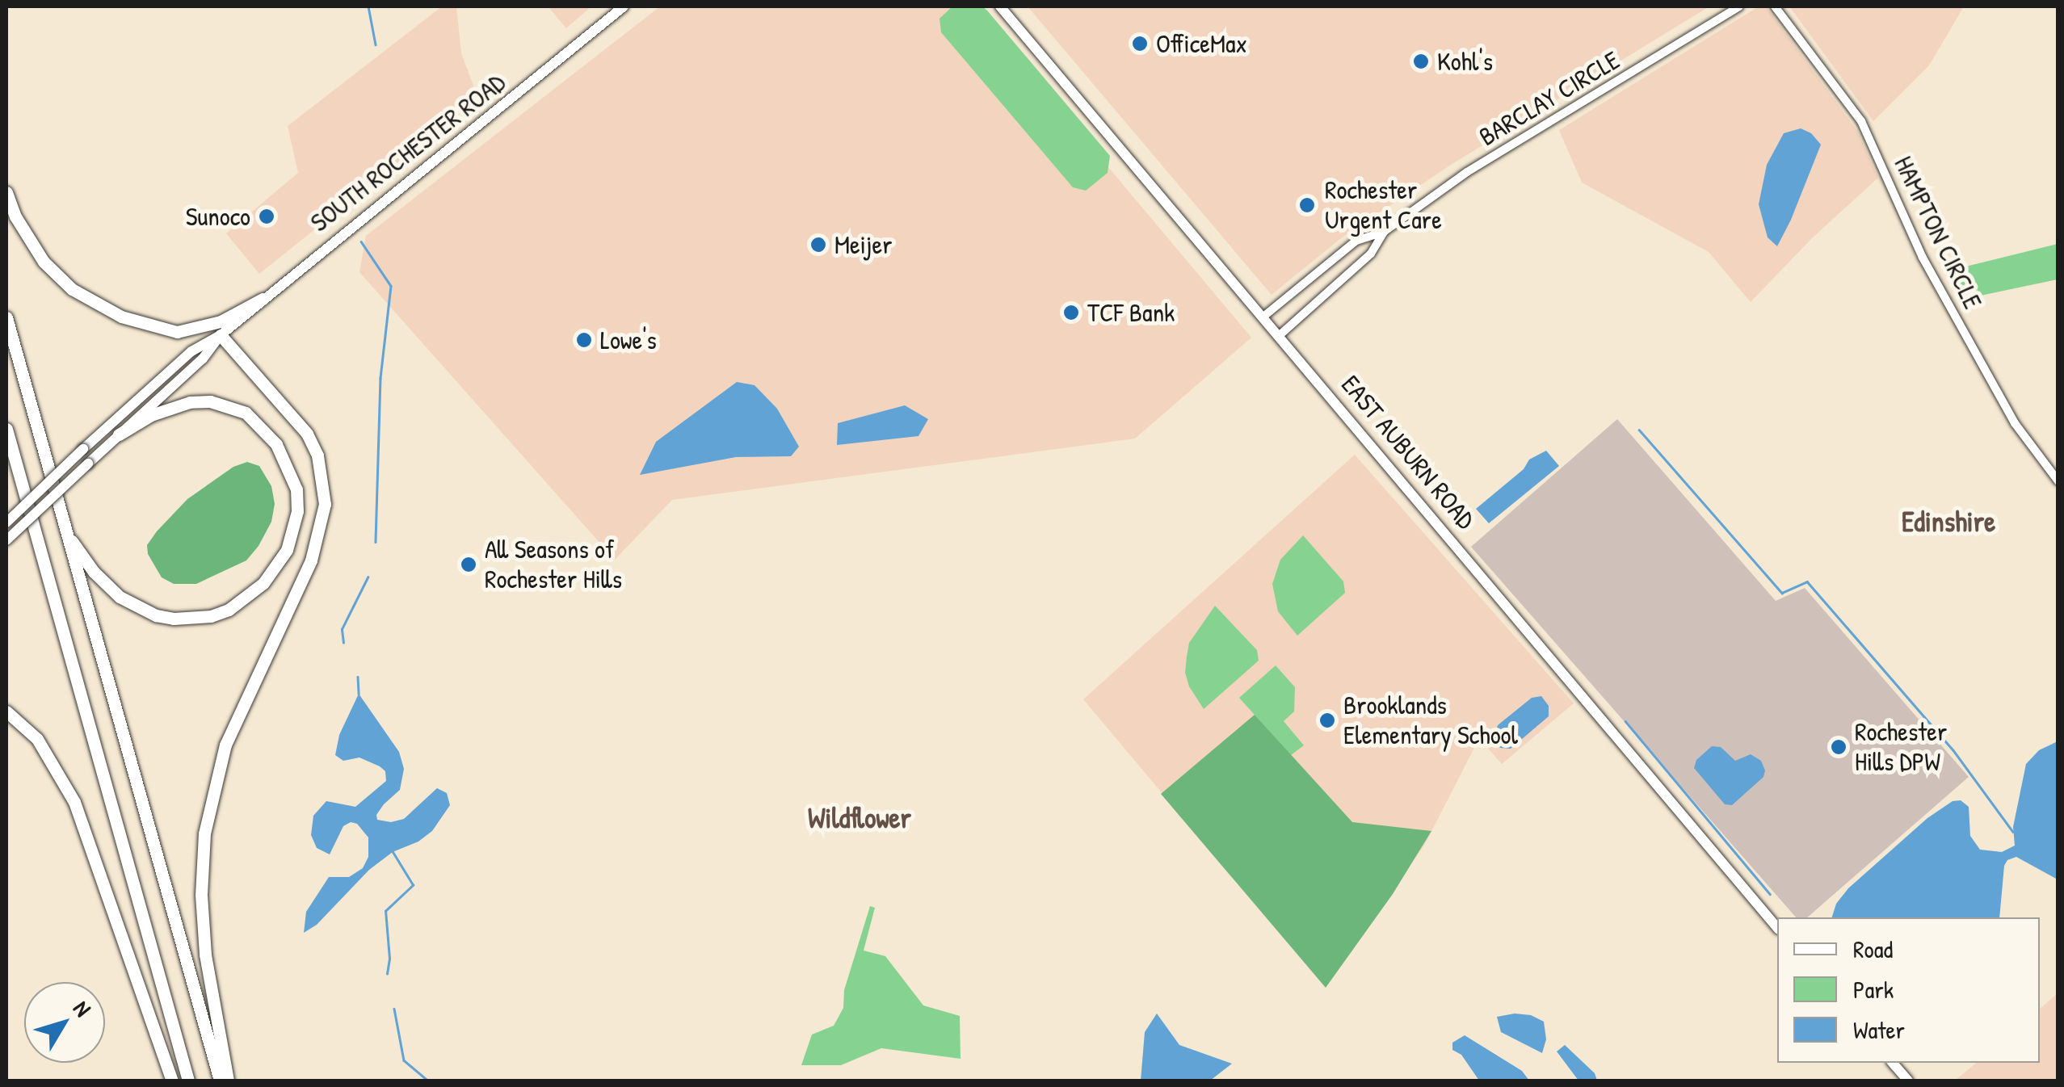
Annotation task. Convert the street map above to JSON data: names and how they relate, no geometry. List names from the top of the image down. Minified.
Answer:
{"streets":{"main road":["SOUTH ROCHESTER ROAD","EAST AUBURN ROAD"],"street":["BARCLAY CIRCLE","HAMPTON CIRCLE"]},"crossings":[["BARCLAY CIRCLE","EAST AUBURN ROAD"]],"districts":["Edinshire","Wildflower"],"places":["OfficeMax","Kohl's","Rochester Urgent Care","Sunoco","Meijer","TCF Bank","Lowe's","All Seasons of Rochester Hills","Brooklands Elementary School","Rochester Hills DPW"],"legend":["Road","Park","Water"],"north":"top right"}
